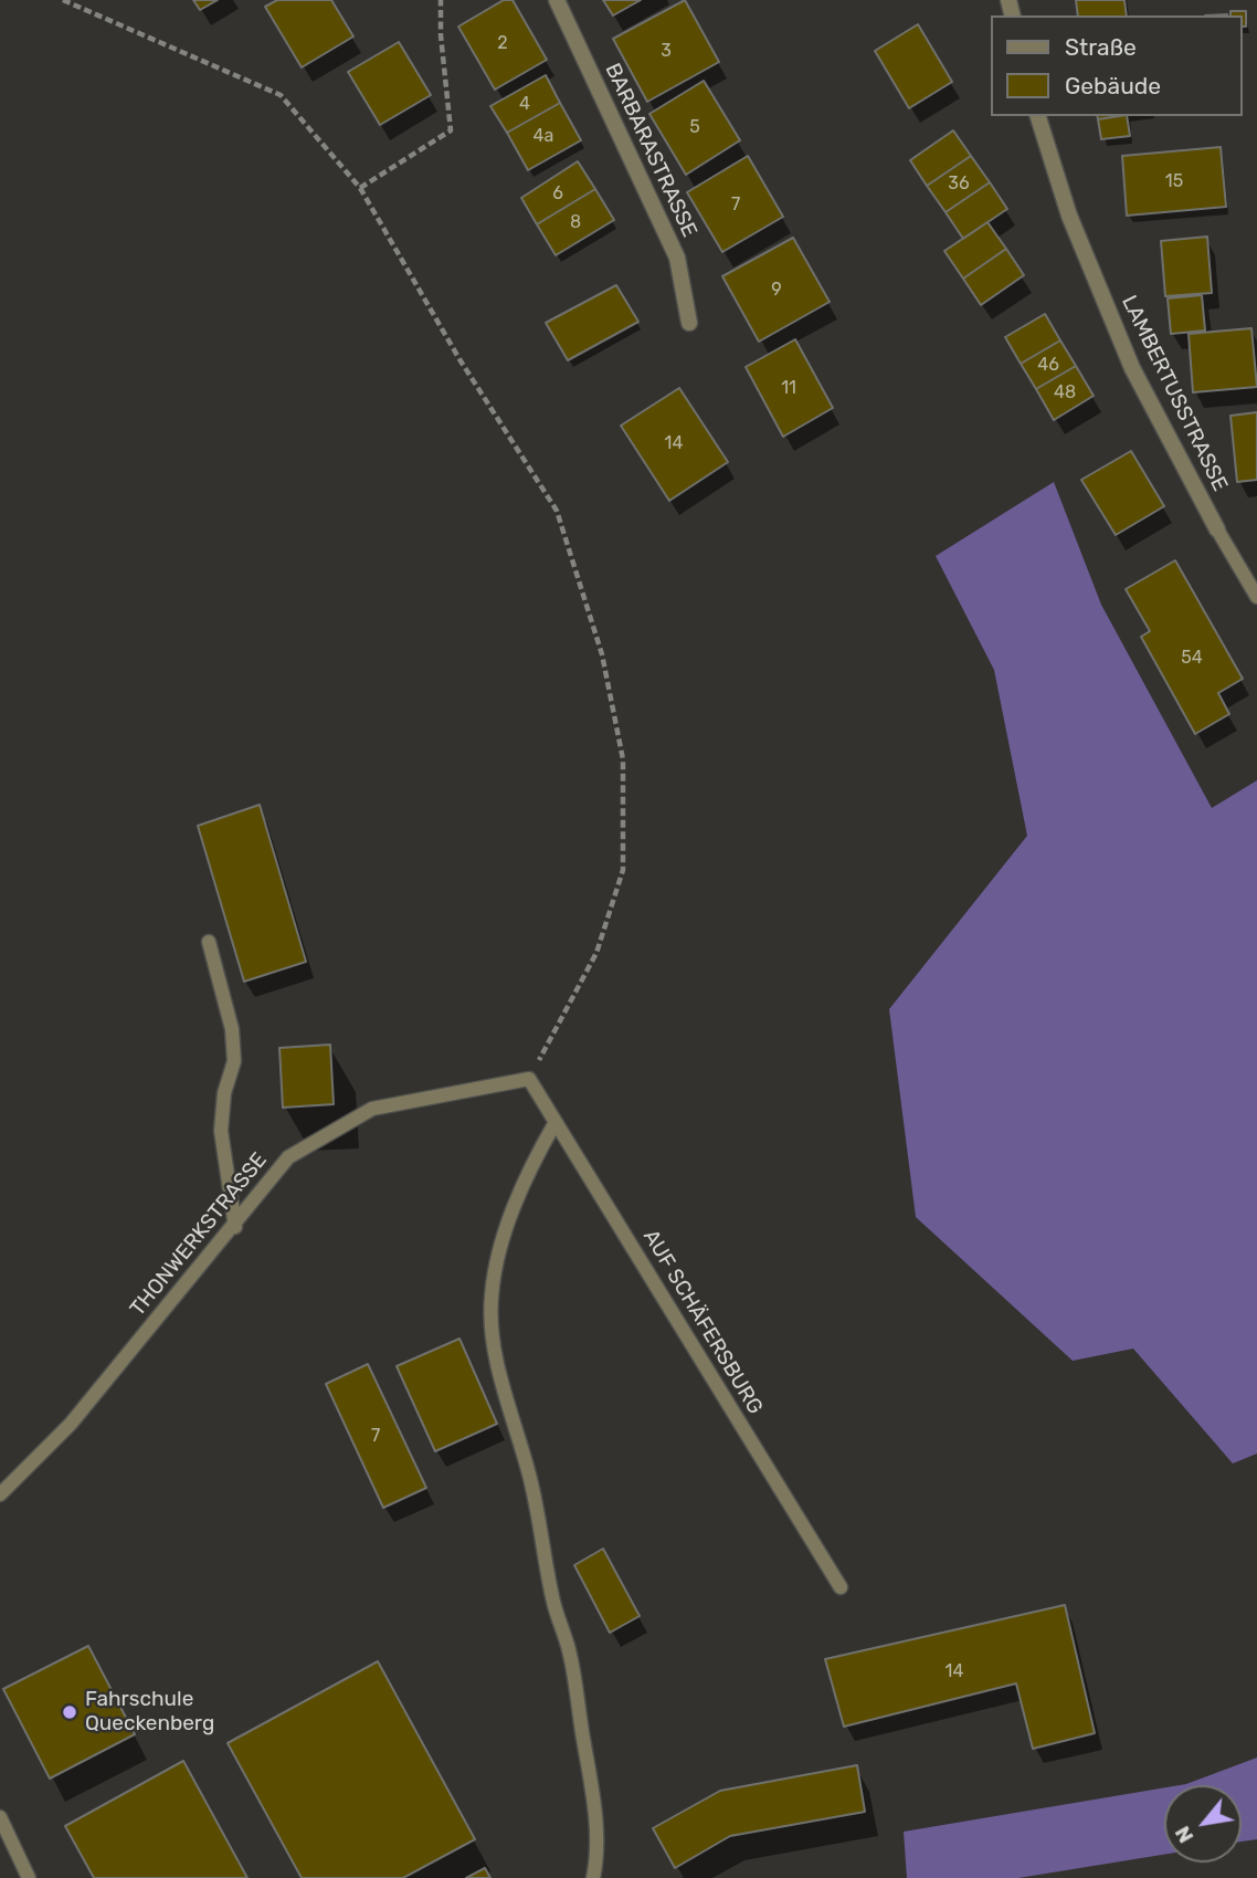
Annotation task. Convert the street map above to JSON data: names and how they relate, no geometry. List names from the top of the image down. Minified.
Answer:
{"streets":{"street":["BARBARASTRASSE","LAMBERTUSSTRASSE"],"lane":["THONWERKSTRASSE","AUF SCHÄFERSBURG"]},"crossings":[["THONWERKSTRASSE","AUF SCHÄFERSBURG"]],"places":["Fahrschule Queckenberg"],"house_numbers":["2","3","4","5","4a","15","36","6","7","8","9","46","11","48","14","54","7","14"],"legend":["Straße","Gebäude"],"north":"bottom left"}
